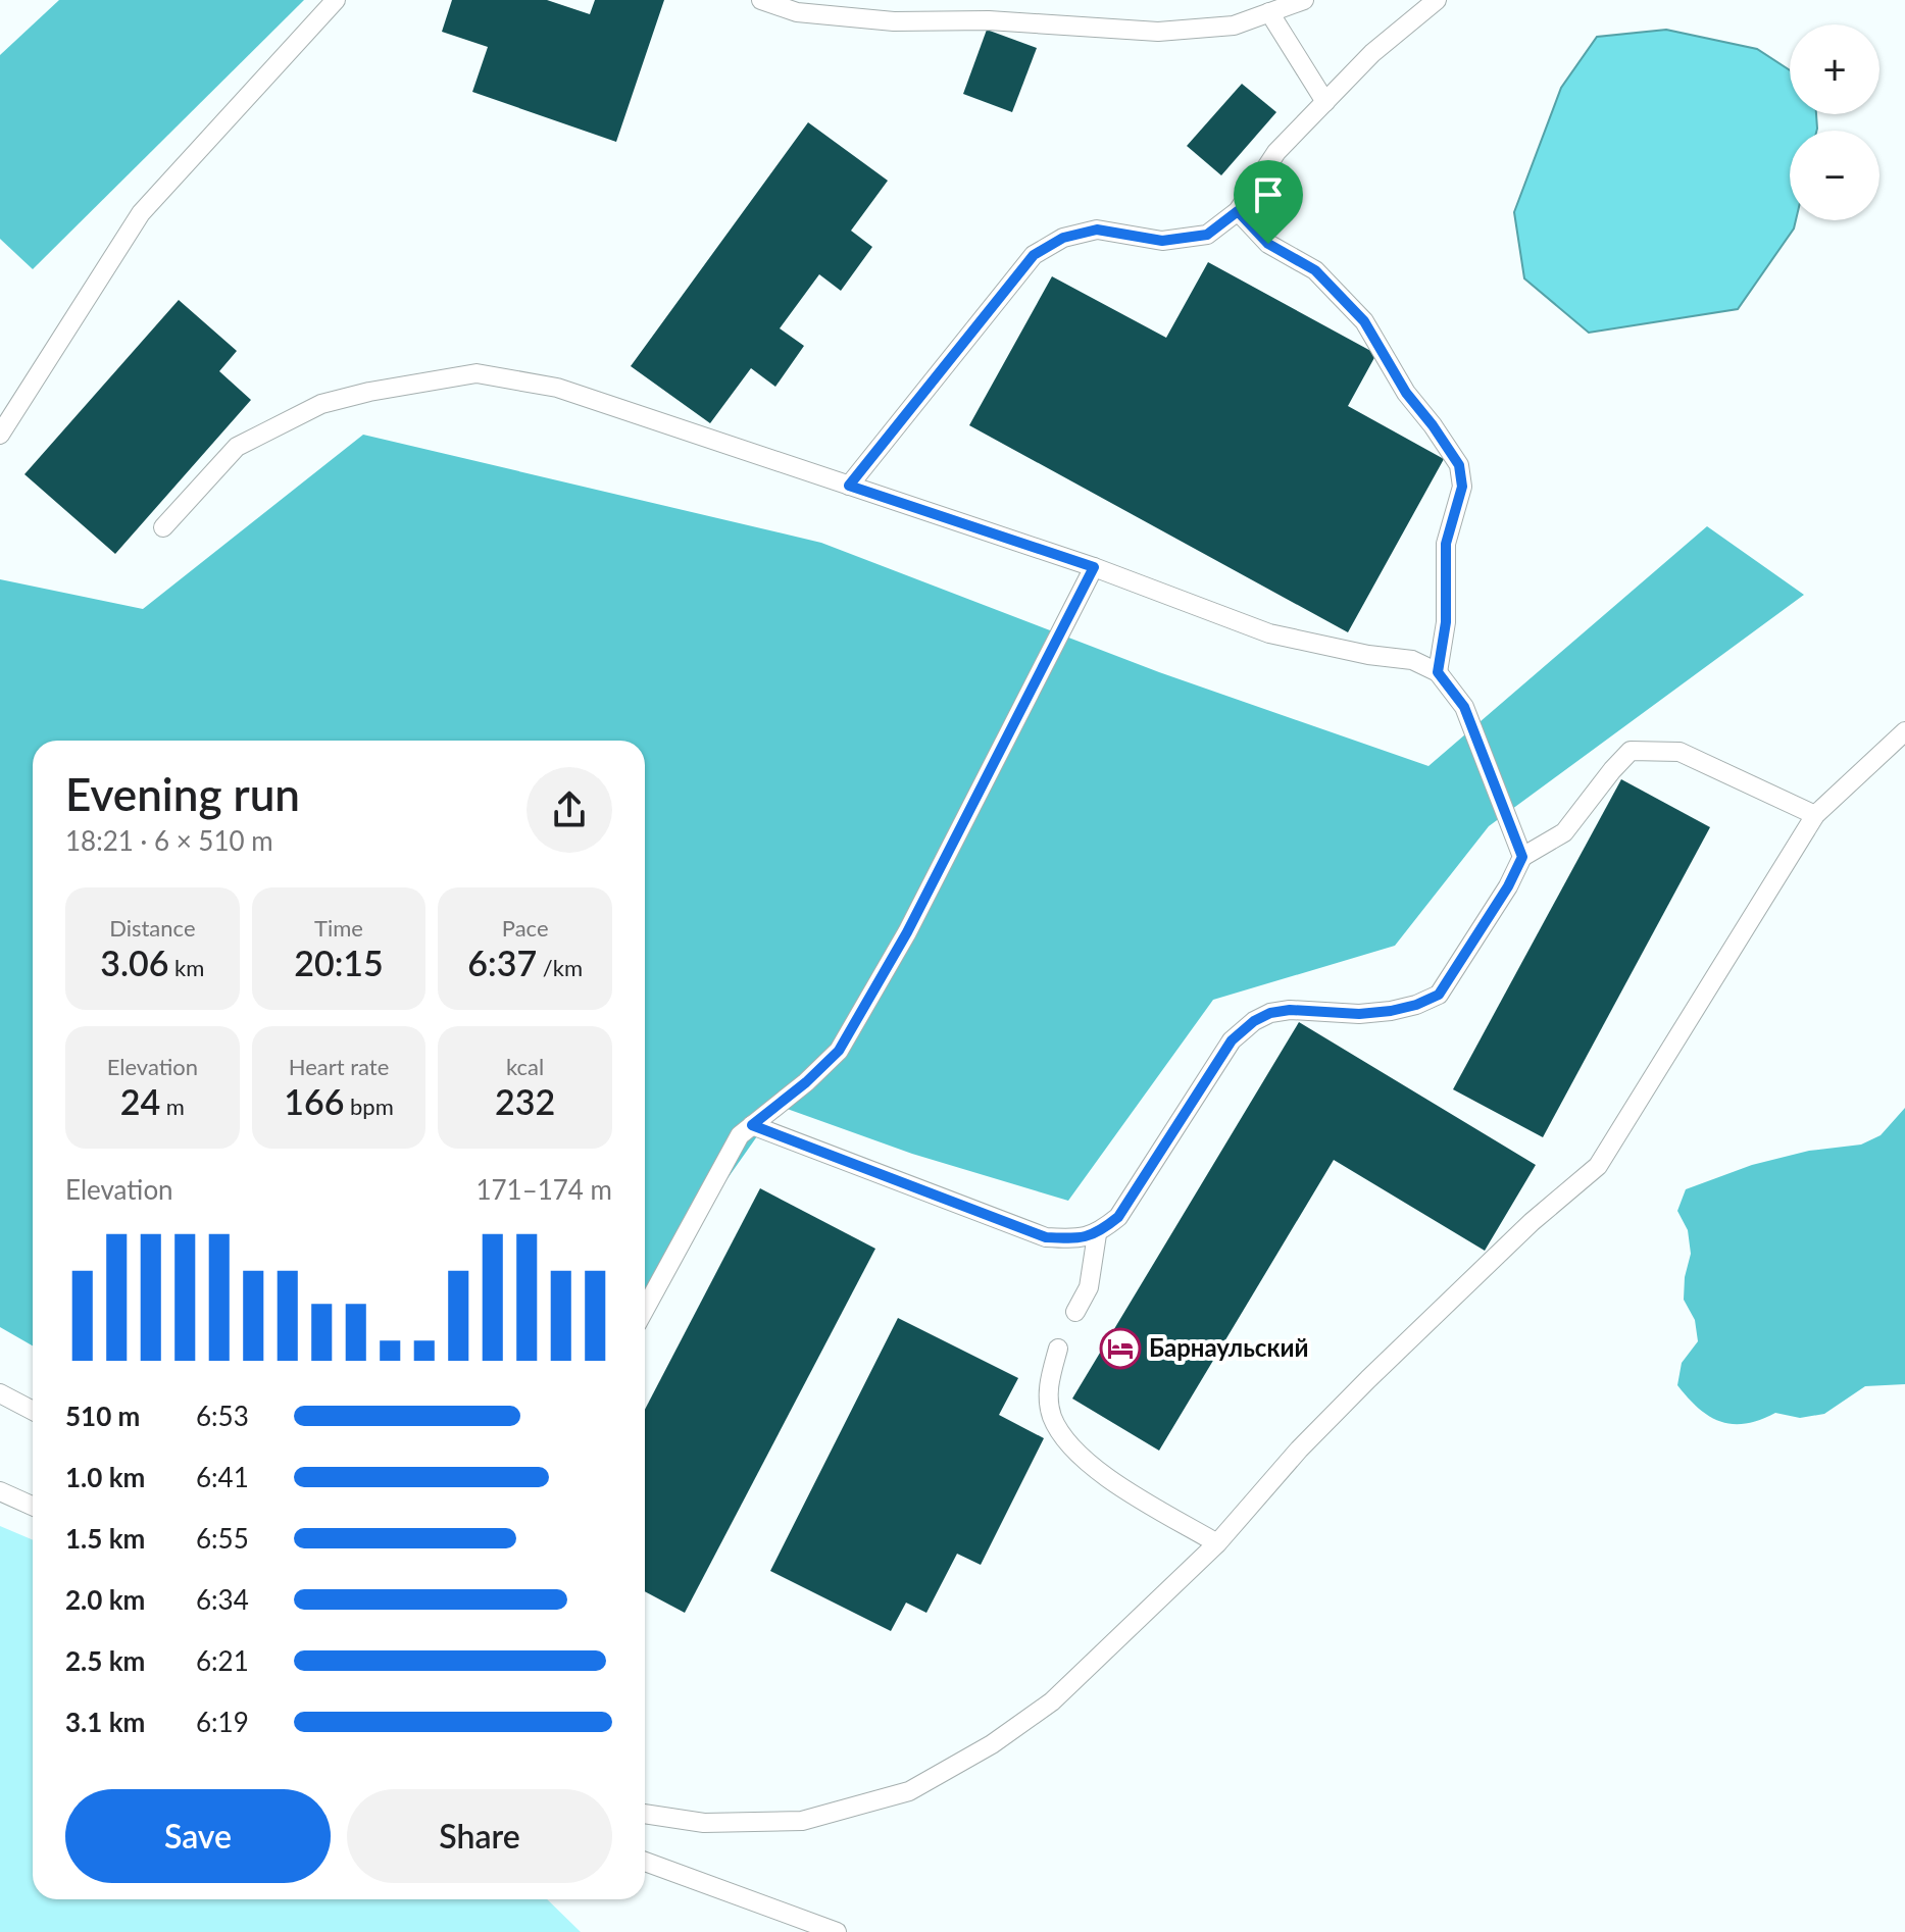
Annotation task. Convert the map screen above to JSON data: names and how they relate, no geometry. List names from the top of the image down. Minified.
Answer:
{"places":{"hotel":["Барнаульский"]},"page":{"map_buttons":["+","−"],"heading":["Evening run","18:21 · 6 × 510 m"],"stats":[["Distance","3.06 km"],["Time","20:15"],["Pace","6:37 /km"],["Elevation","24 m"],["Heart rate","166 bpm"],["kcal","232"]],"chart":["Elevation","171–174 m"],"list":[{"name":"510 m","note":"6:53"},{"name":"1.0 km","note":"6:41"},{"name":"1.5 km","note":"6:55"},{"name":"2.0 km","note":"6:34"},{"name":"2.5 km","note":"6:21"},{"name":"3.1 km","note":"6:19"}],"buttons":["Save","Share"]}}
